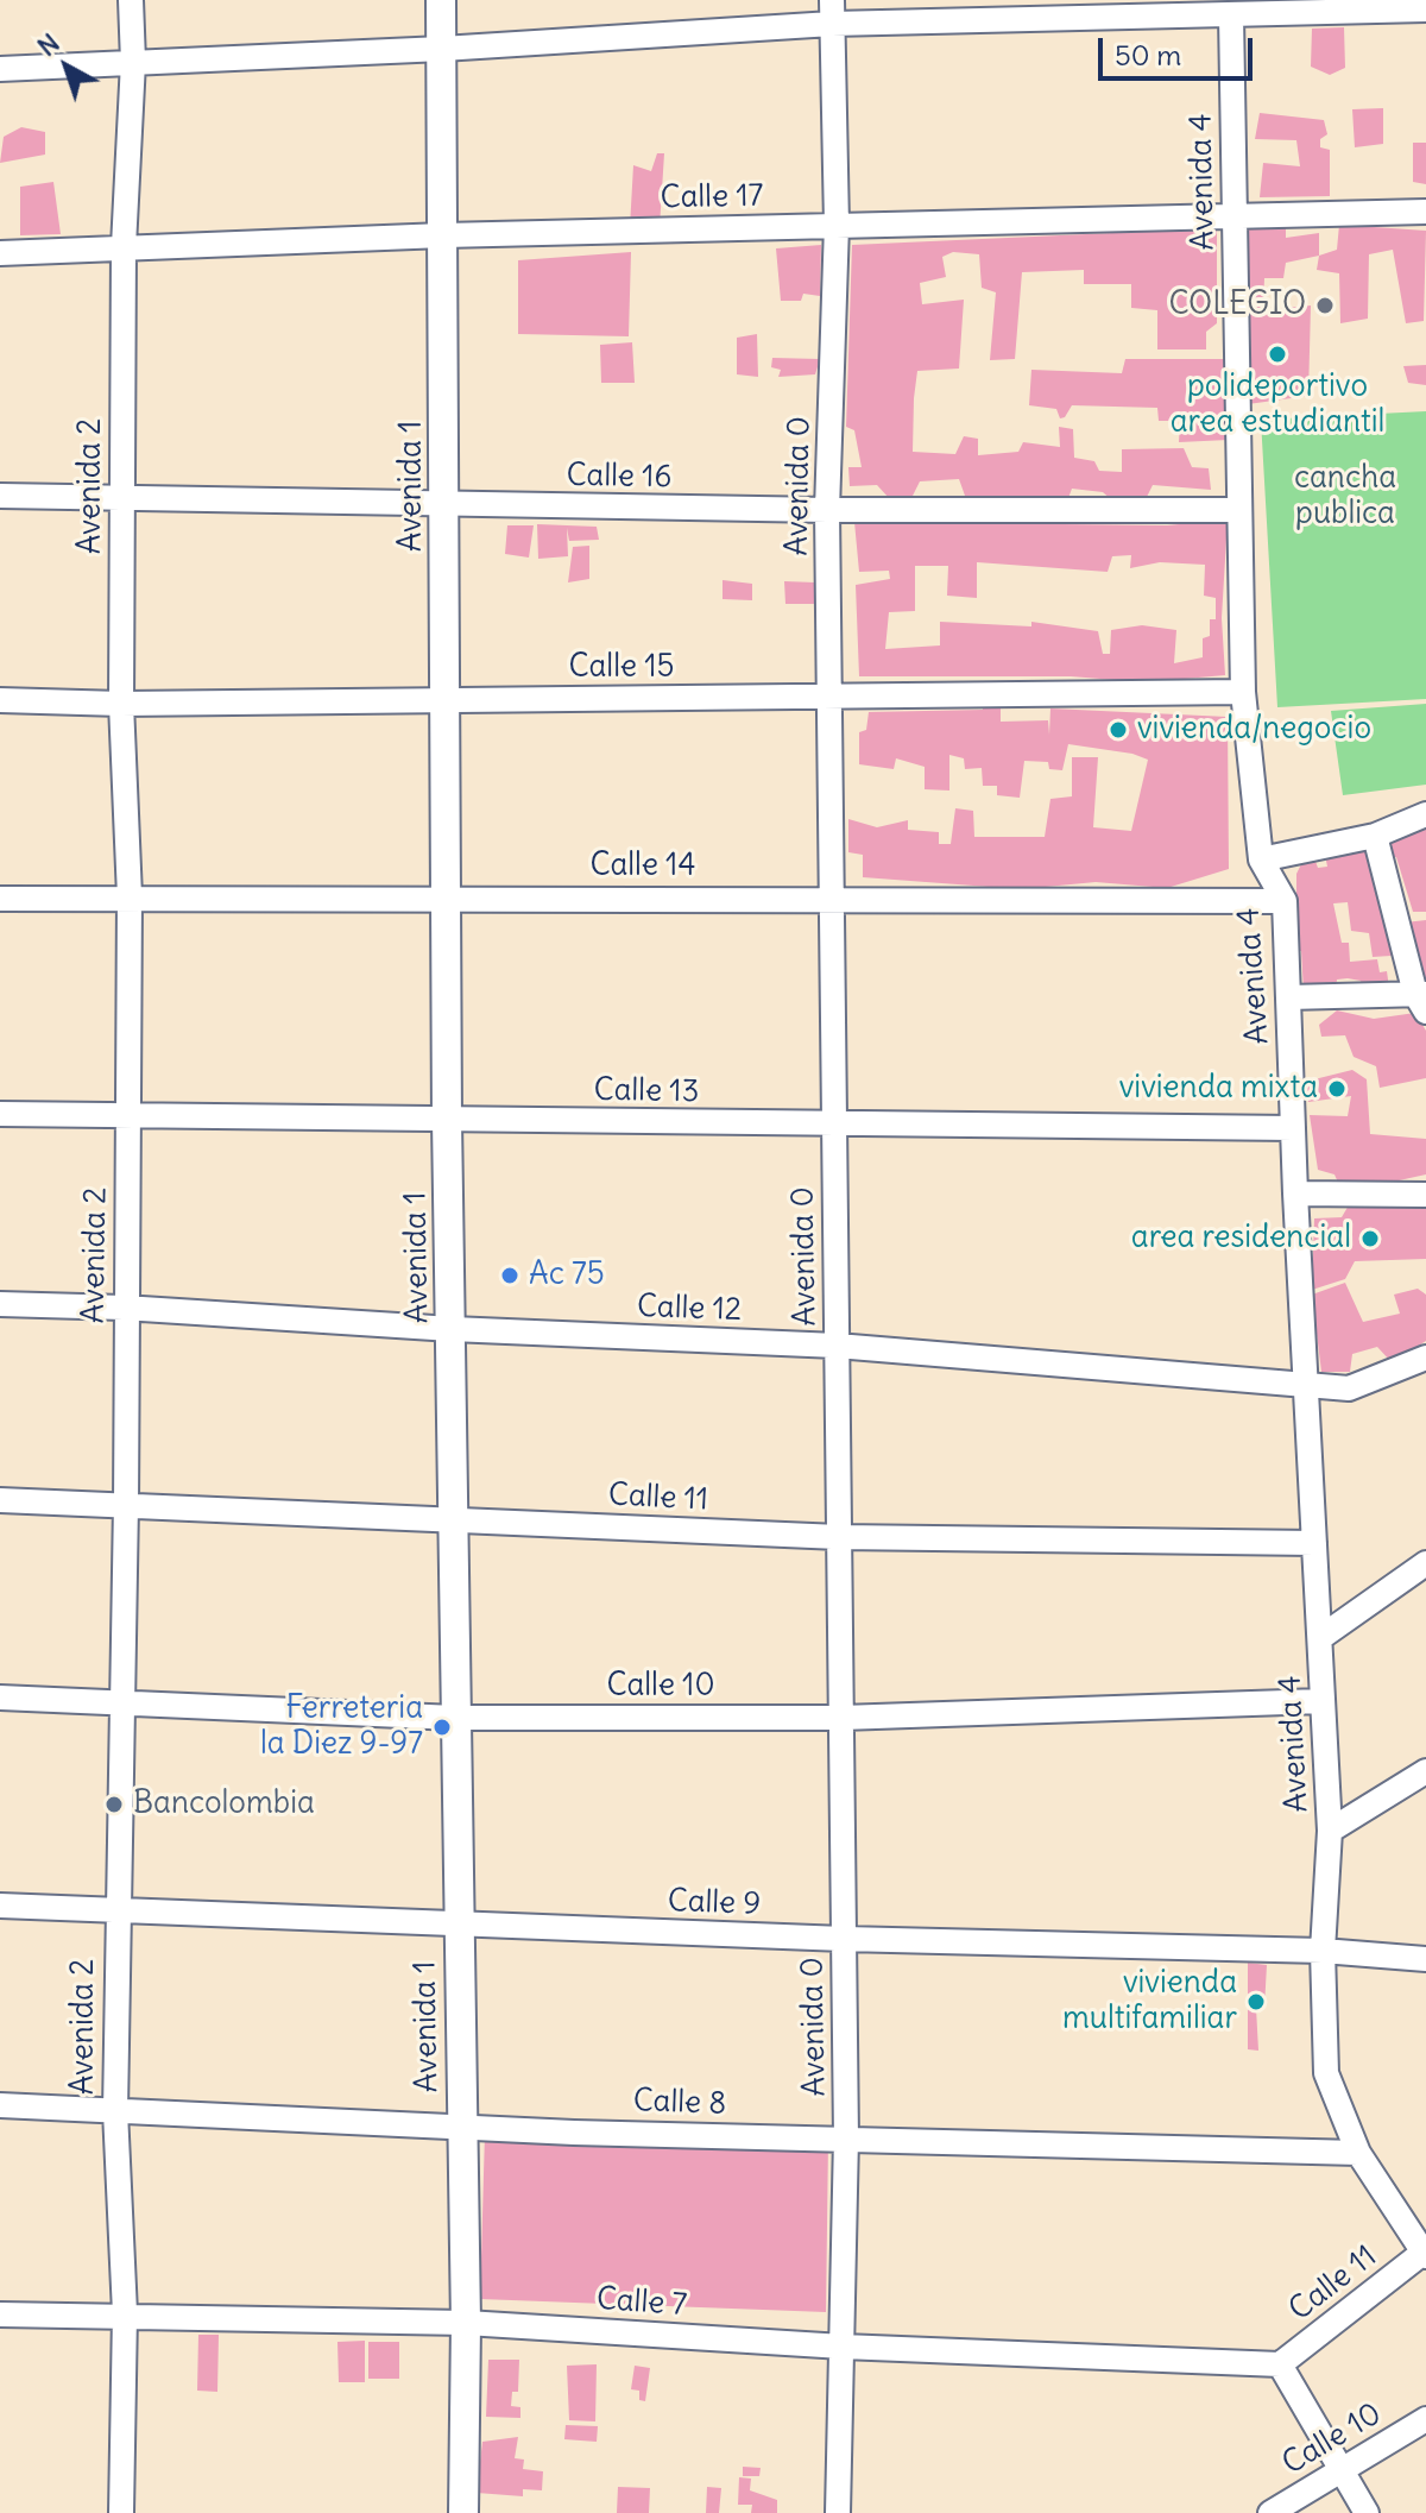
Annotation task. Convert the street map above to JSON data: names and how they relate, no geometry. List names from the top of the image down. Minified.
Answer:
{"streets":{"street":["Avenida 4","Calle 17","Calle 16","Avenida 2","Avenida 1","Avenida 0","Calle 15","Calle 14","Calle 13","Calle 12","Calle 11","Calle 10","Calle 9","Calle 8","Calle 7"]},"crossings":[["Avenida 4","Calle 17"],["Avenida 4","Calle 16"],["Avenida 4","Calle 15"],["Avenida 4","Calle 14"],["Avenida 4","Calle 13"],["Avenida 4","Calle 12"],["Avenida 4","Calle 11"],["Avenida 4","Calle 10"],["Avenida 4","Calle 9"],["Avenida 4","Calle 8"],["Calle 17","Avenida 2"],["Calle 17","Avenida 1"],["Calle 17","Avenida 0"],["Calle 16","Avenida 2"],["Calle 16","Avenida 1"],["Calle 16","Avenida 0"],["Avenida 2","Calle 15"],["Avenida 2","Calle 14"],["Avenida 2","Calle 13"],["Avenida 2","Calle 12"],["Avenida 2","Calle 11"],["Avenida 2","Calle 10"],["Avenida 2","Calle 9"],["Avenida 2","Calle 8"],["Avenida 2","Calle 7"],["Avenida 1","Calle 15"],["Avenida 1","Calle 14"],["Avenida 1","Calle 13"],["Avenida 1","Calle 12"],["Avenida 1","Calle 11"],["Avenida 1","Calle 10"],["Avenida 1","Calle 9"],["Avenida 1","Calle 8"],["Avenida 1","Calle 7"],["Avenida 0","Calle 15"],["Avenida 0","Calle 14"],["Avenida 0","Calle 13"],["Avenida 0","Calle 12"],["Avenida 0","Calle 11"],["Avenida 0","Calle 10"],["Avenida 0","Calle 9"],["Avenida 0","Calle 8"],["Avenida 0","Calle 7"],["Calle 11","Calle 7"]],"parks":["cancha publica"],"places":["COLEGIO","polideportivo area estudiantil","vivienda/negocio","vivienda mixta","area residencial","Ac 75","Ferreteria la Diez 9-97","Bancolombia","vivienda multifamiliar"],"scale_bar":"50 m","north":"top left"}
